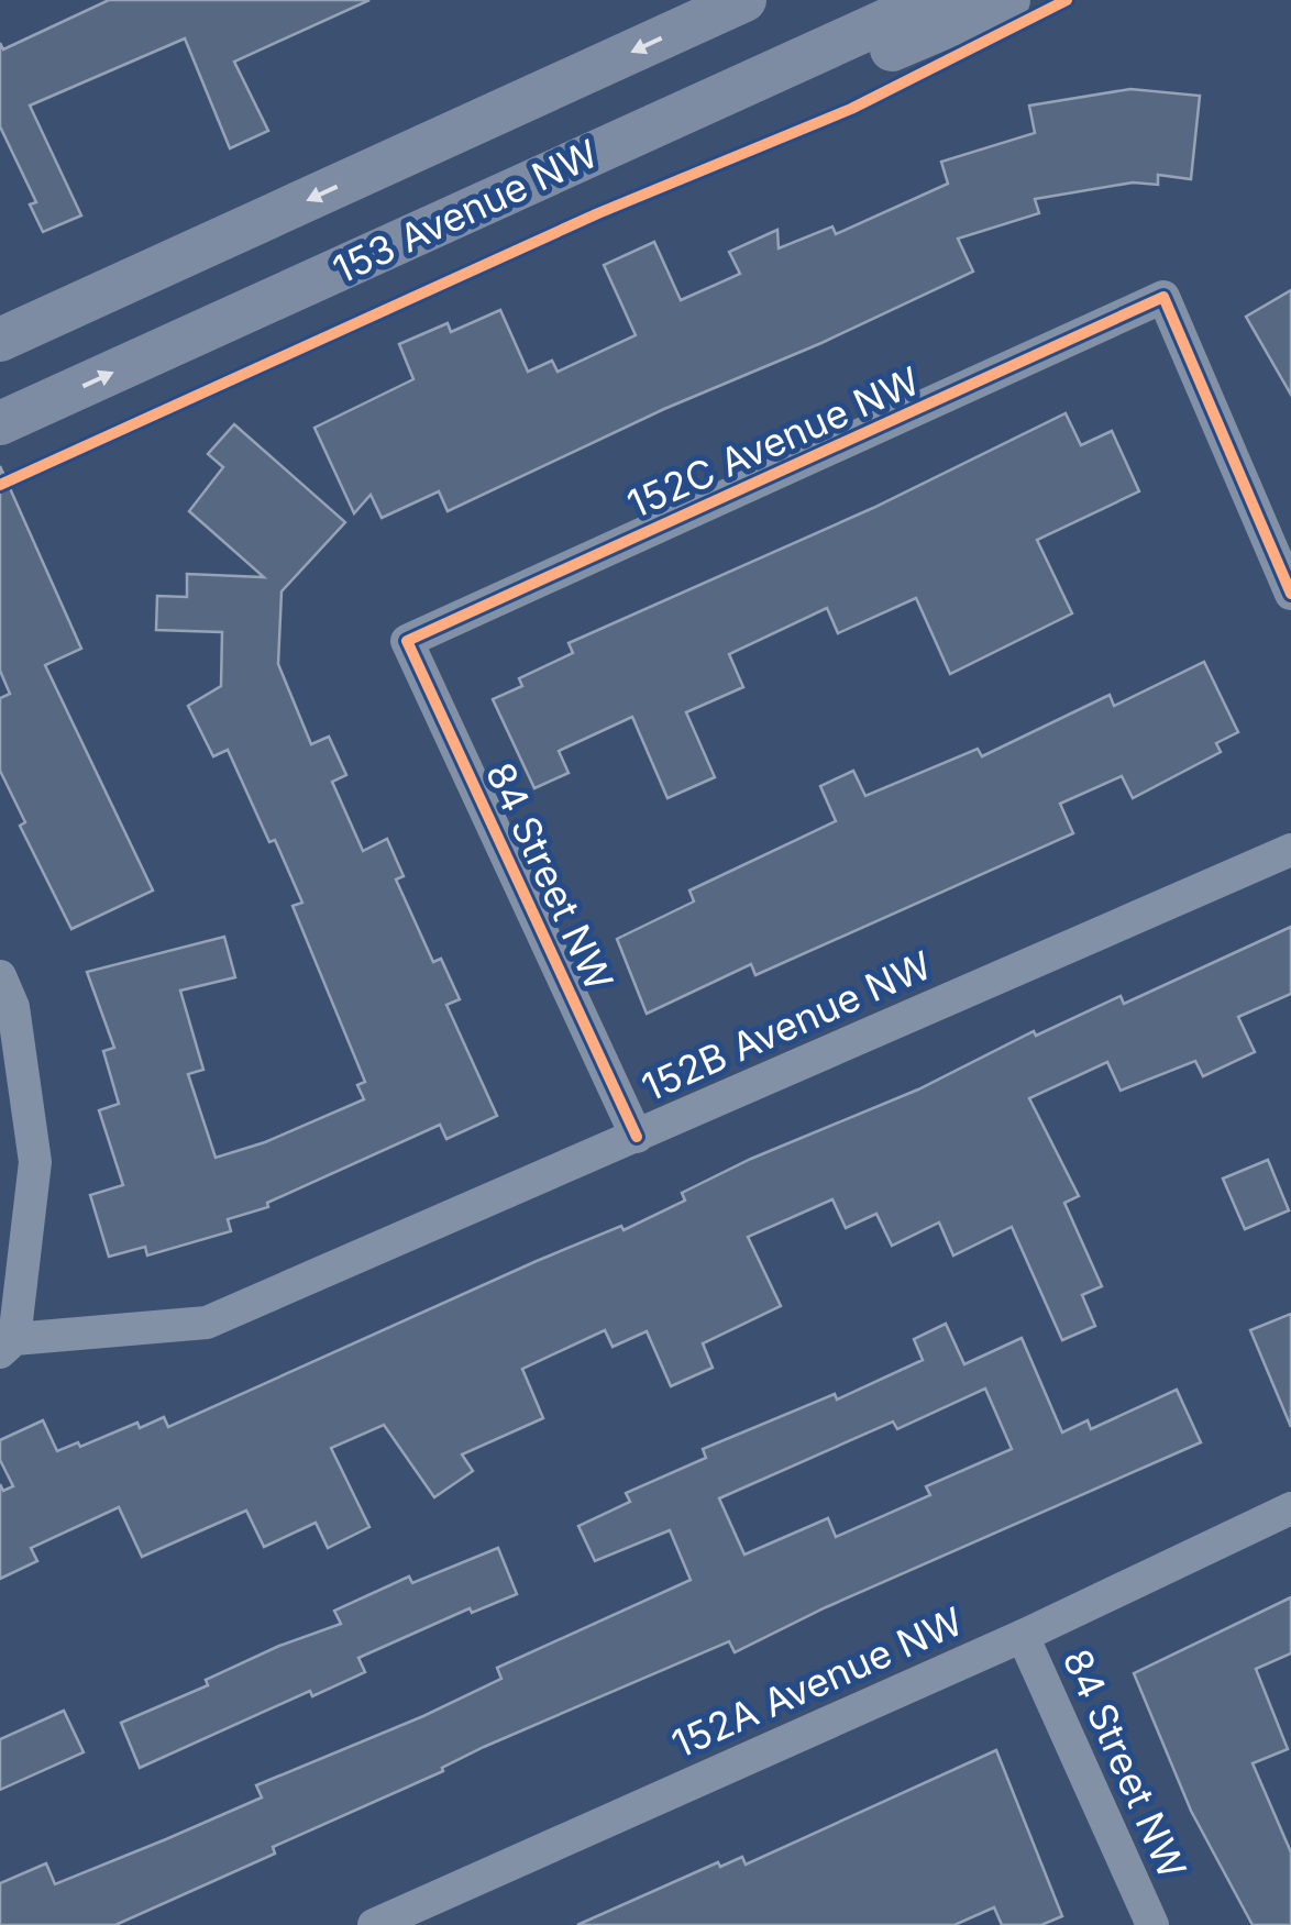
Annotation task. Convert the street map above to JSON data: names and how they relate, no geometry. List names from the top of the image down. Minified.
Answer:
{"streets":{"main road":["153 Avenue NW"],"street":["152C Avenue NW","84 Street NW","152B Avenue NW","152A Avenue NW"]},"crossings":[["152C Avenue NW","84 Street NW"],["84 Street NW","152B Avenue NW"],["84 Street NW","152A Avenue NW"]]}
